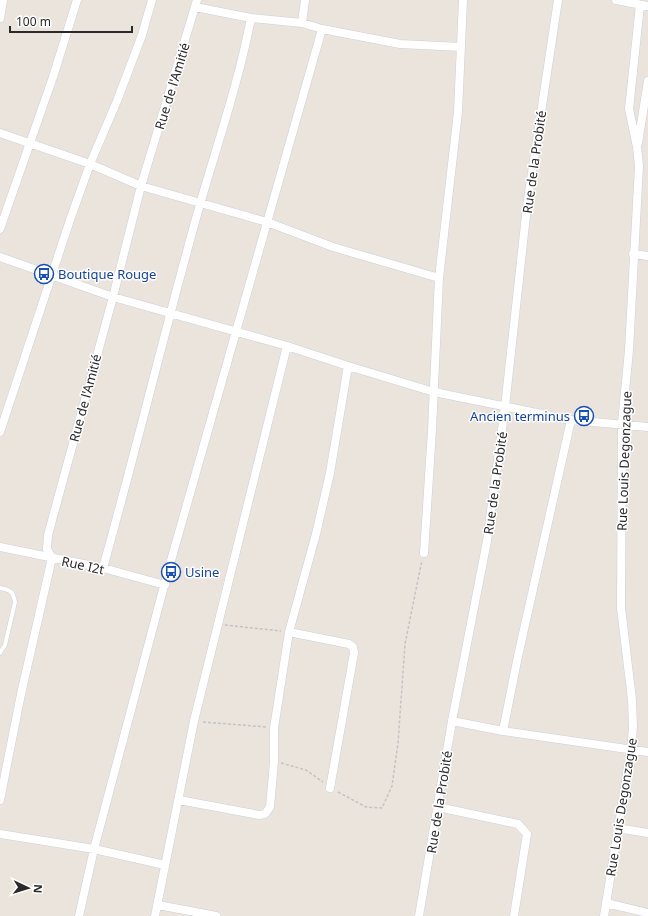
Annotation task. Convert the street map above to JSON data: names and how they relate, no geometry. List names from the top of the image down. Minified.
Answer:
{"streets":{"street":["Rue de l'Amitié","Rue de la Probité","Rue Louis Degonzague","Rue I2t"]},"crossings":[["Rue de l'Amitié","Rue I2t"]],"places":{"bus stop":["Boutique Rouge","Ancien terminus","Usine"]},"scale_bar":"100 m","north":"right"}
